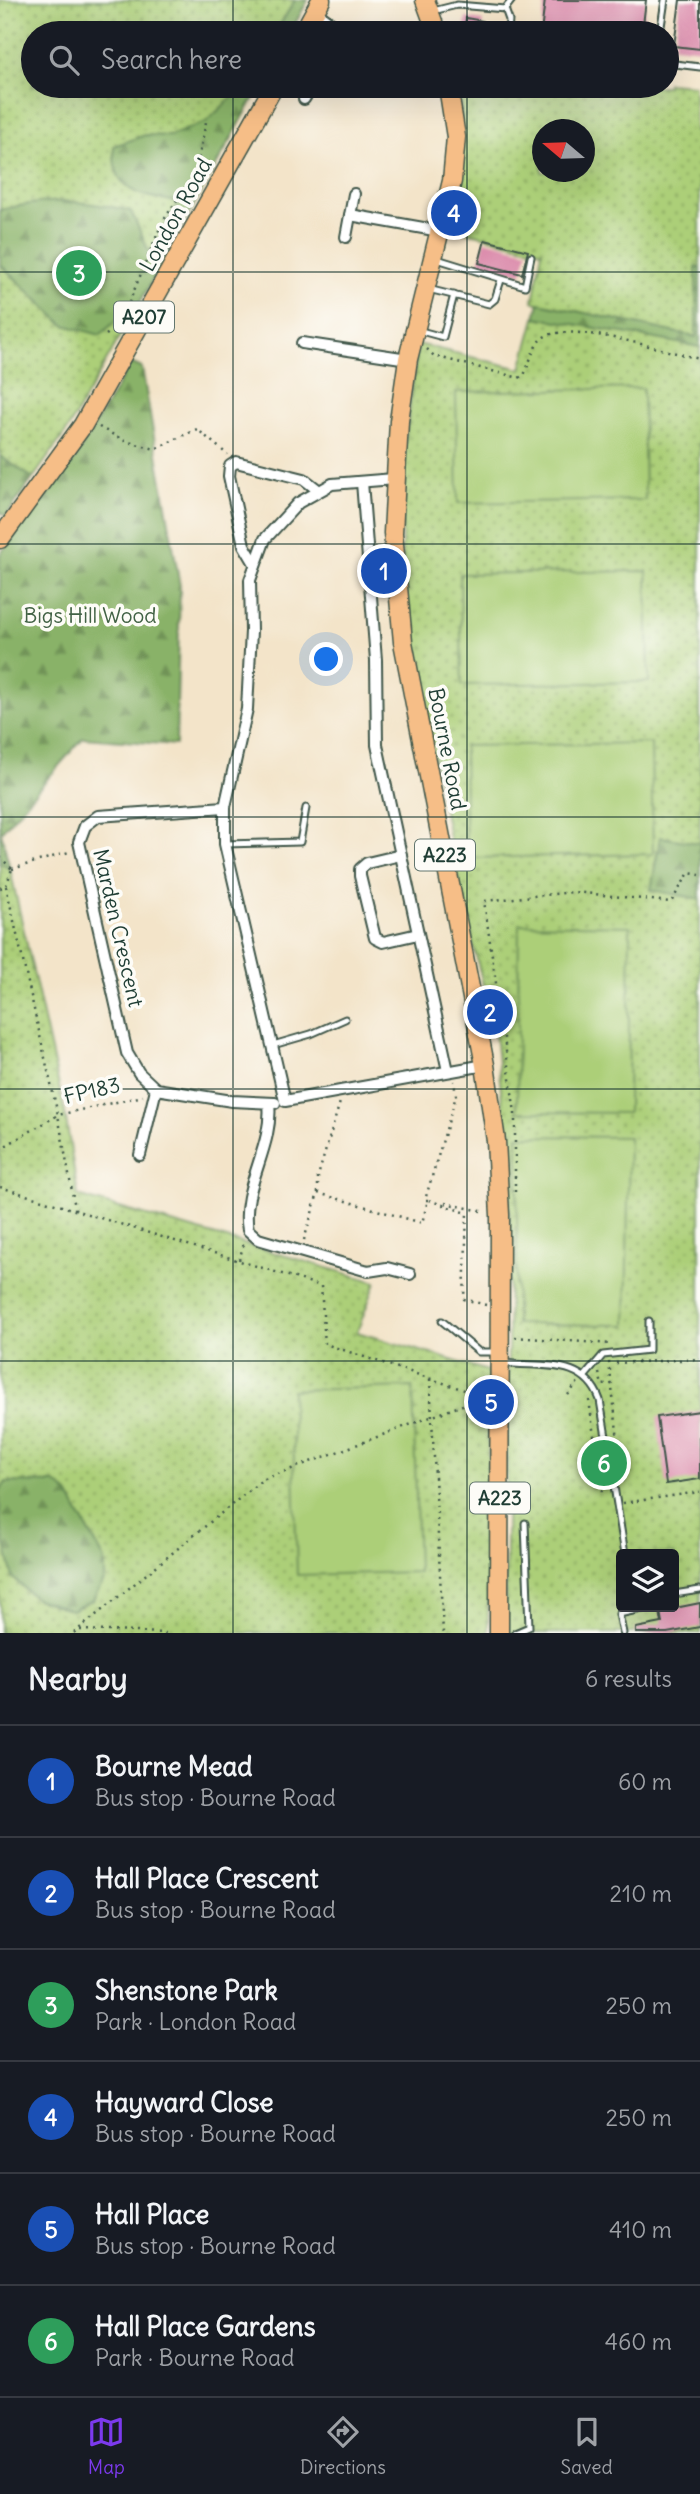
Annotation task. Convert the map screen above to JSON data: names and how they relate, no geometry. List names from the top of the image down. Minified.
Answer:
{"streets":{"main road":["London Road","A207","Bourne Road","A223"],"street":["Marden Crescent"],"path":["FP183"]},"crossings":[["Marden Crescent","FP183"]],"parks":["Bigs Hill Wood"],"north":"left","page":{"search":"Search here","pins":["4","3","1","2","5","6"],"heading":["Nearby","6 results"],"list":[{"mark":"1","name":"Bourne Mead","note":"Bus stop · Bourne Road","value":"60 m"},{"mark":"2","name":"Hall Place Crescent","note":"Bus stop · Bourne Road","value":"210 m"},{"mark":"3","name":"Shenstone Park","note":"Park · London Road","value":"250 m"},{"mark":"4","name":"Hayward Close","note":"Bus stop · Bourne Road","value":"250 m"},{"mark":"5","name":"Hall Place","note":"Bus stop · Bourne Road","value":"410 m"},{"mark":"6","name":"Hall Place Gardens","note":"Park · Bourne Road","value":"460 m"}],"nav":["Map","Directions","Saved"]}}
